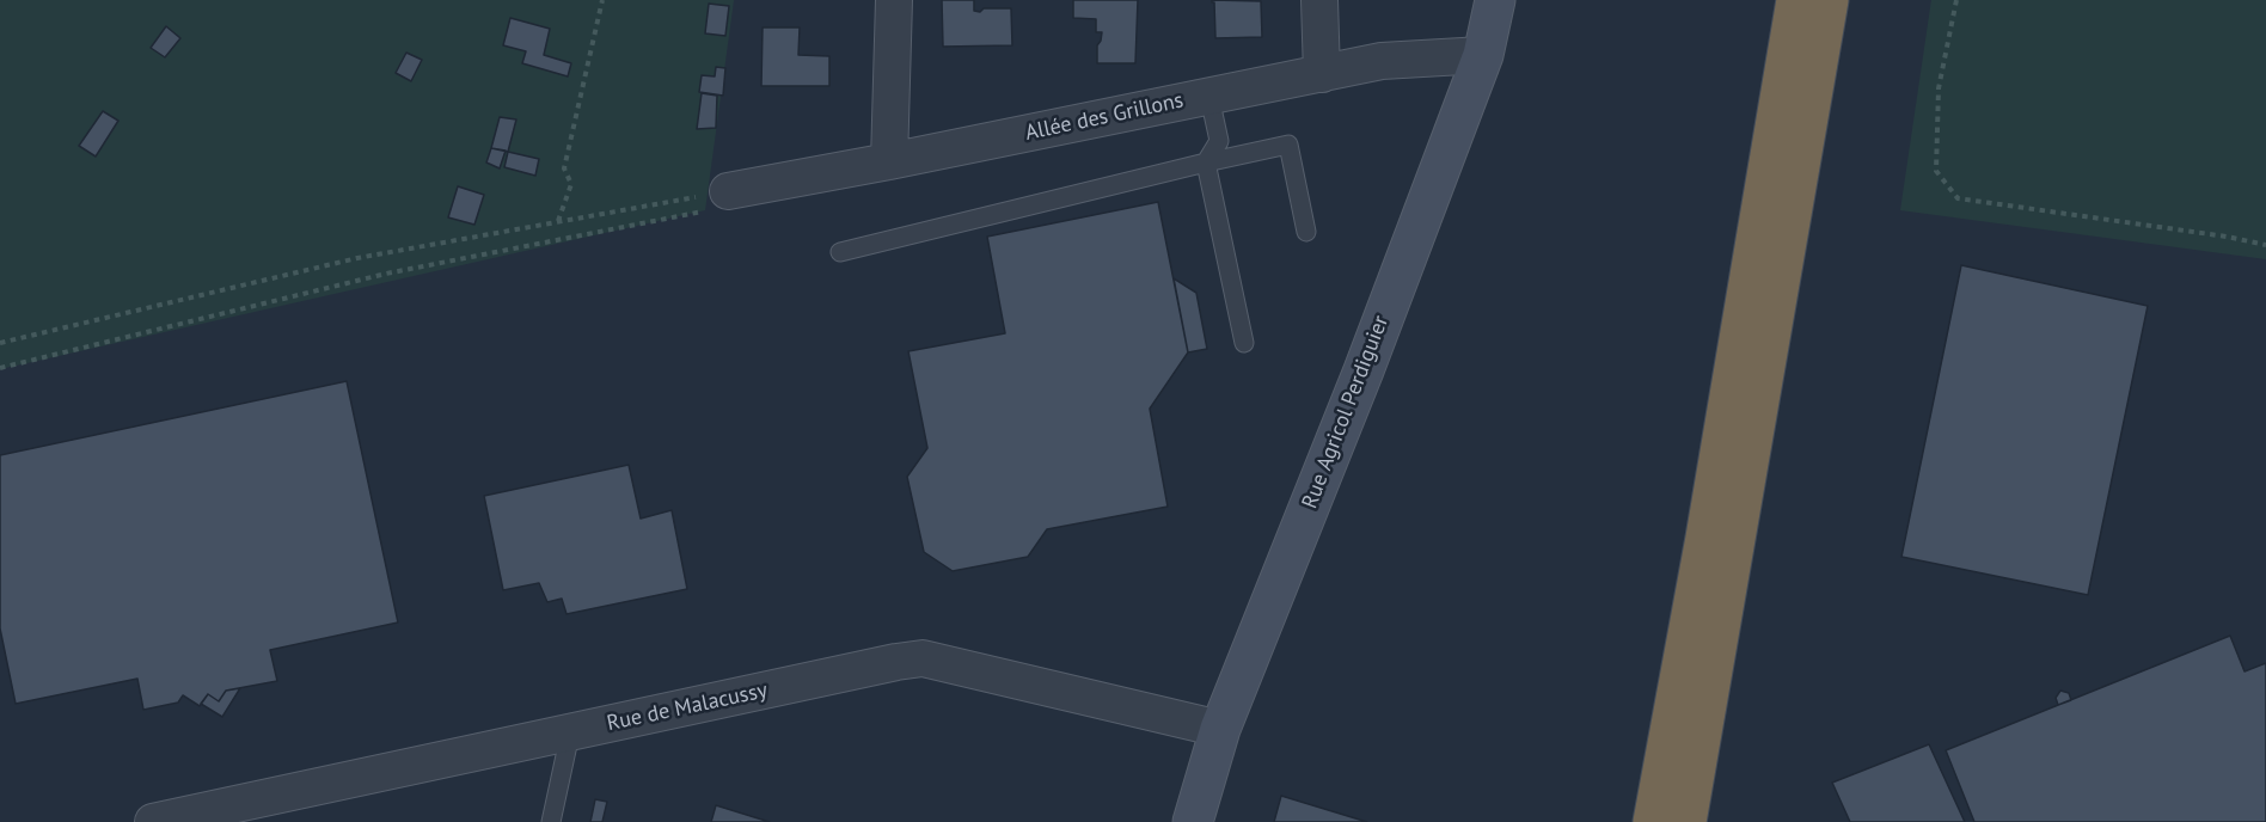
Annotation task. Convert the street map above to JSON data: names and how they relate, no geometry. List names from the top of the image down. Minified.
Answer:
{"streets":{"street":["Allée des Grillons","Rue Agricol Perdiguier","Rue de Malacussy"]},"crossings":[["Allée des Grillons","Rue Agricol Perdiguier"],["Rue Agricol Perdiguier","Rue de Malacussy"]]}
